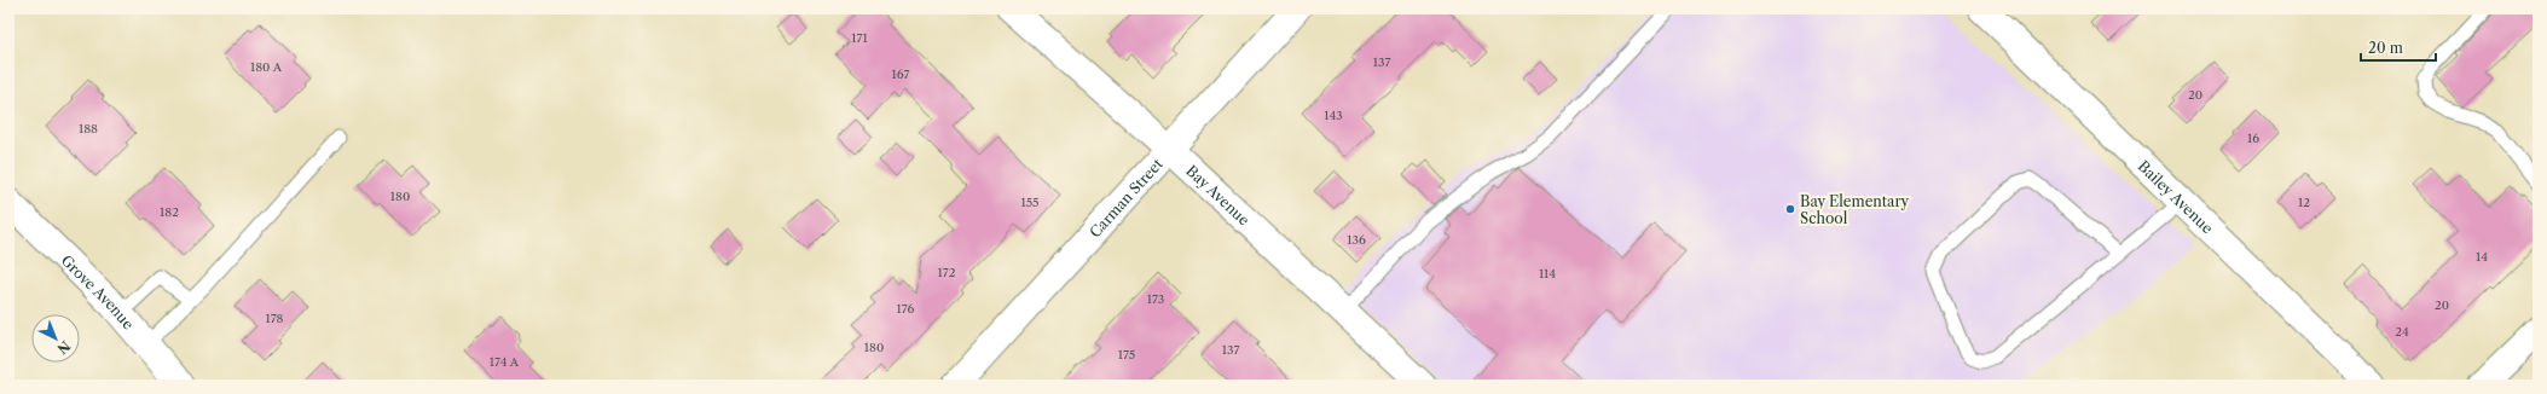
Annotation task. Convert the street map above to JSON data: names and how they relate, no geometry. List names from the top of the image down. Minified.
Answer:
{"streets":{"street":["Bay Avenue","Carman Street","Bailey Avenue","Grove Avenue"]},"crossings":[["Bay Avenue","Carman Street"]],"places":["Bay Elementary School"],"house_numbers":["171","137","180 A","167","20","143","188","16","180","155","12","182","136","14","172","114","173","20","176","178","24","180","137","175","174 A"],"scale_bar":"20 m","north":"bottom right"}
